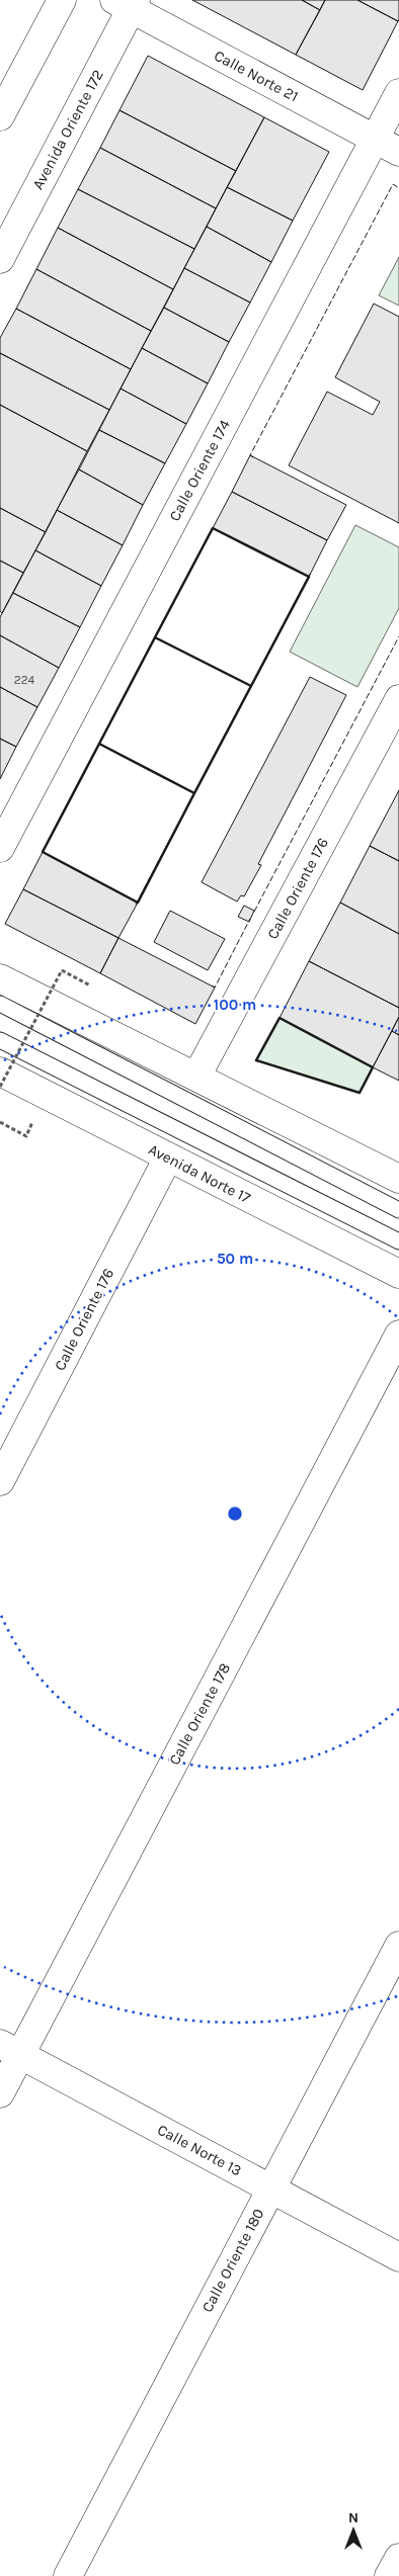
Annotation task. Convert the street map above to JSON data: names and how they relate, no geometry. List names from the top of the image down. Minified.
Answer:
{"streets":{"street":["Calle Norte 21","Avenida Oriente 172","Calle Oriente 174","Calle Oriente 176","Avenida Norte 17","Calle Oriente 178","Calle Norte 13","Calle Oriente 180"]},"crossings":[["Calle Norte 21","Avenida Oriente 172"],["Calle Norte 21","Calle Oriente 174"],["Calle Oriente 176","Avenida Norte 17"],["Calle Oriente 178","Calle Norte 13"],["Calle Norte 13","Calle Oriente 180"]],"house_numbers":["224"],"north":"top","rings":["100 m","50 m"]}
